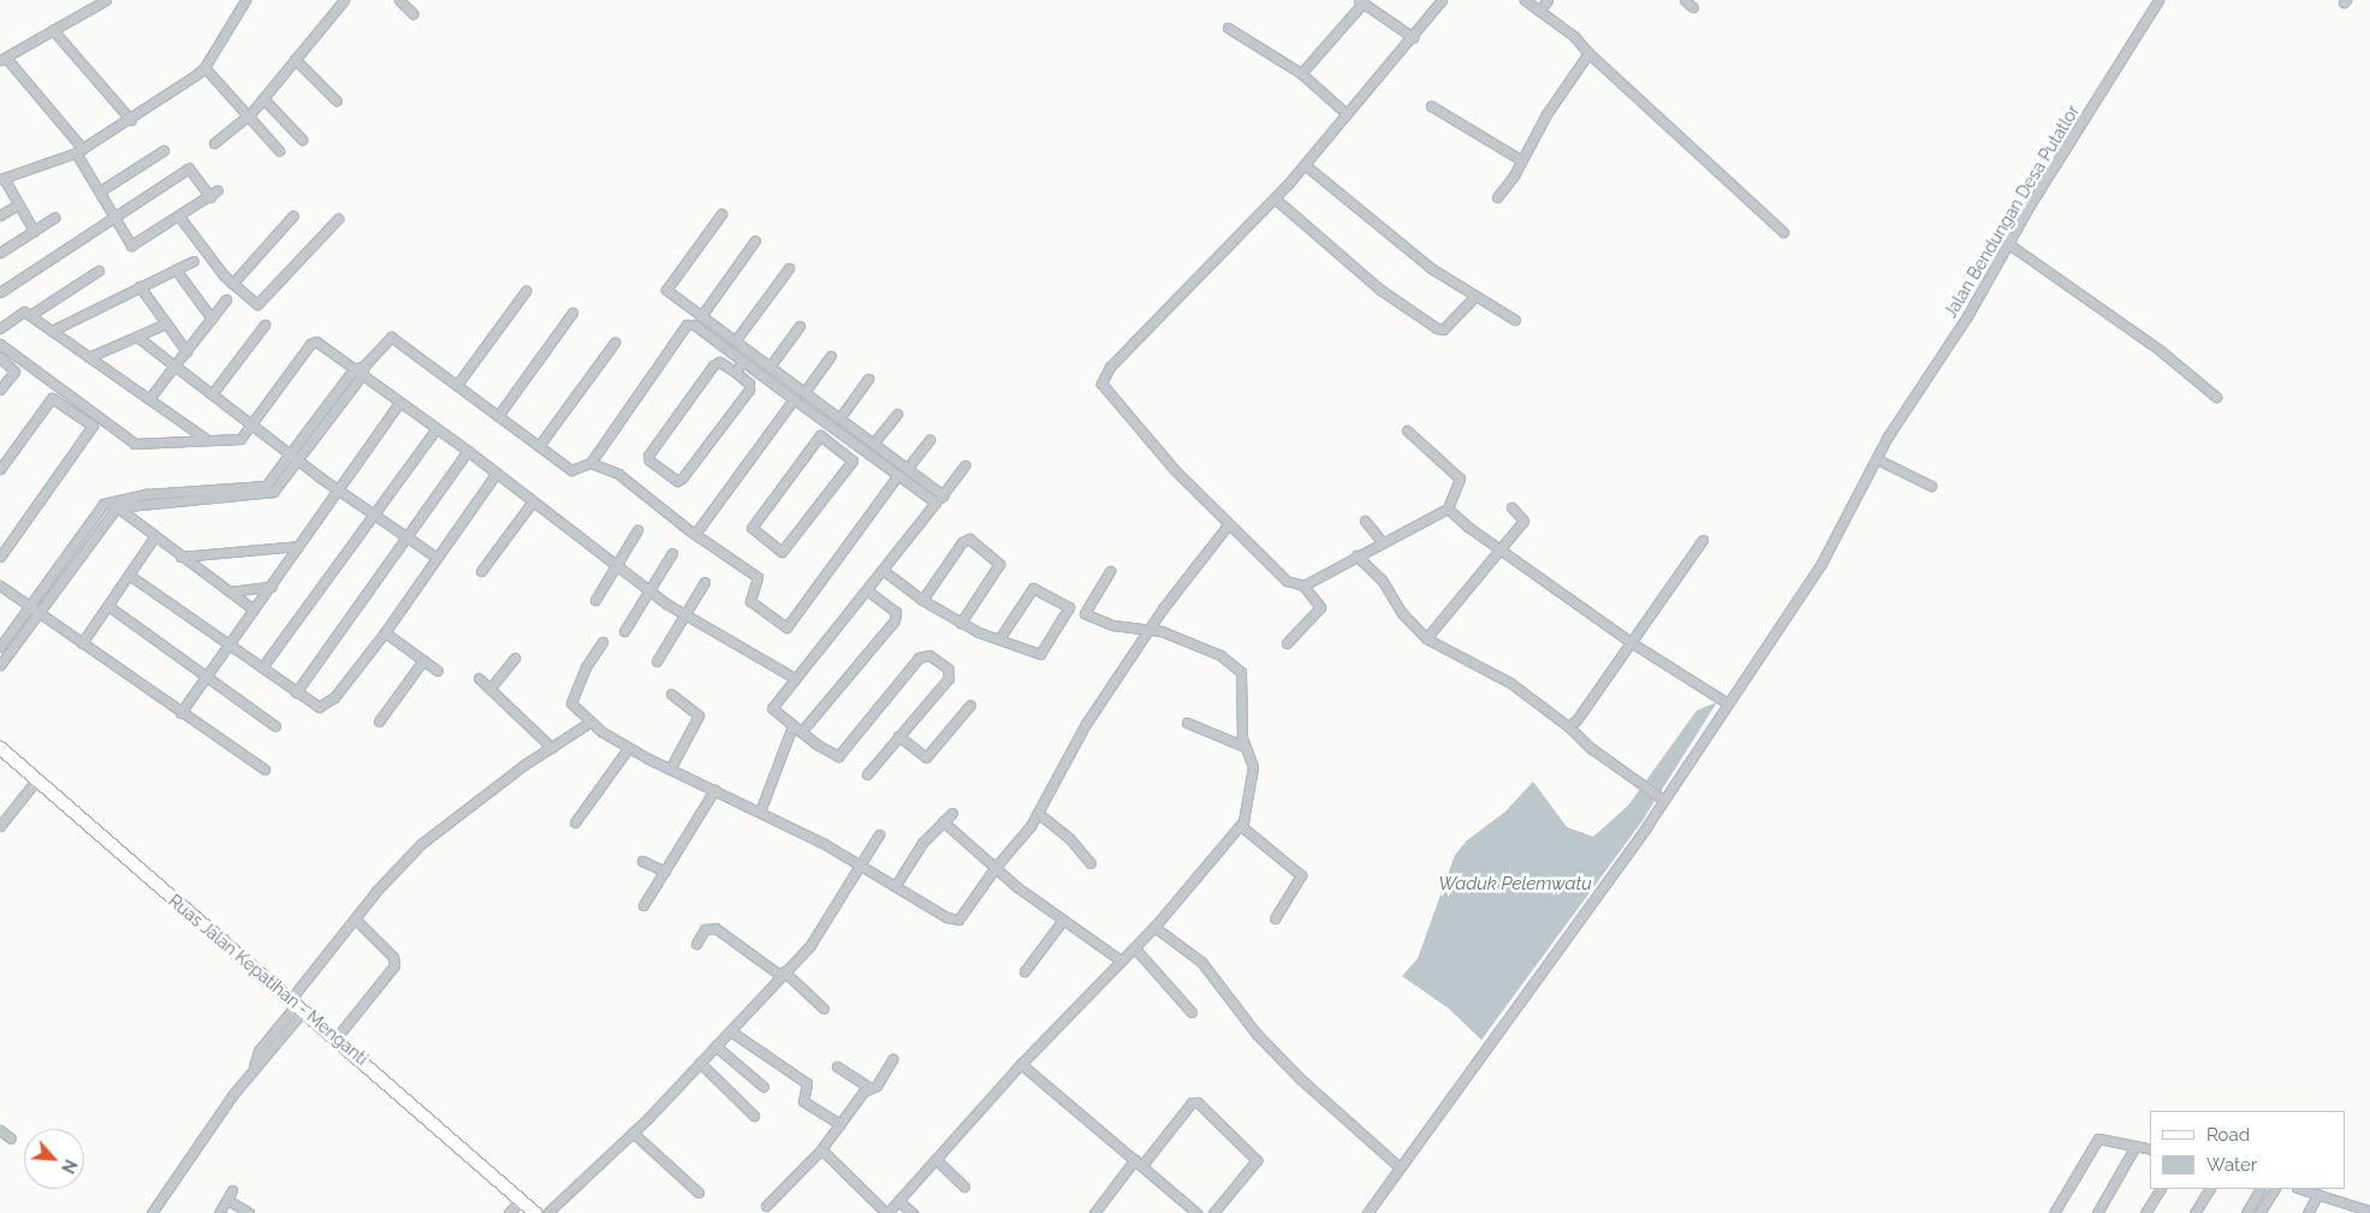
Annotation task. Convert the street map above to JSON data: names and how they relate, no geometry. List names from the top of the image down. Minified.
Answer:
{"streets":{"main road":["Ruas Jalan Kepatihan - Menganti"],"street":["Jalan Bendungan Desa Putatlor"]},"water":["Waduk Pelemwatu"],"legend":["Road","Water"],"north":"bottom right"}
